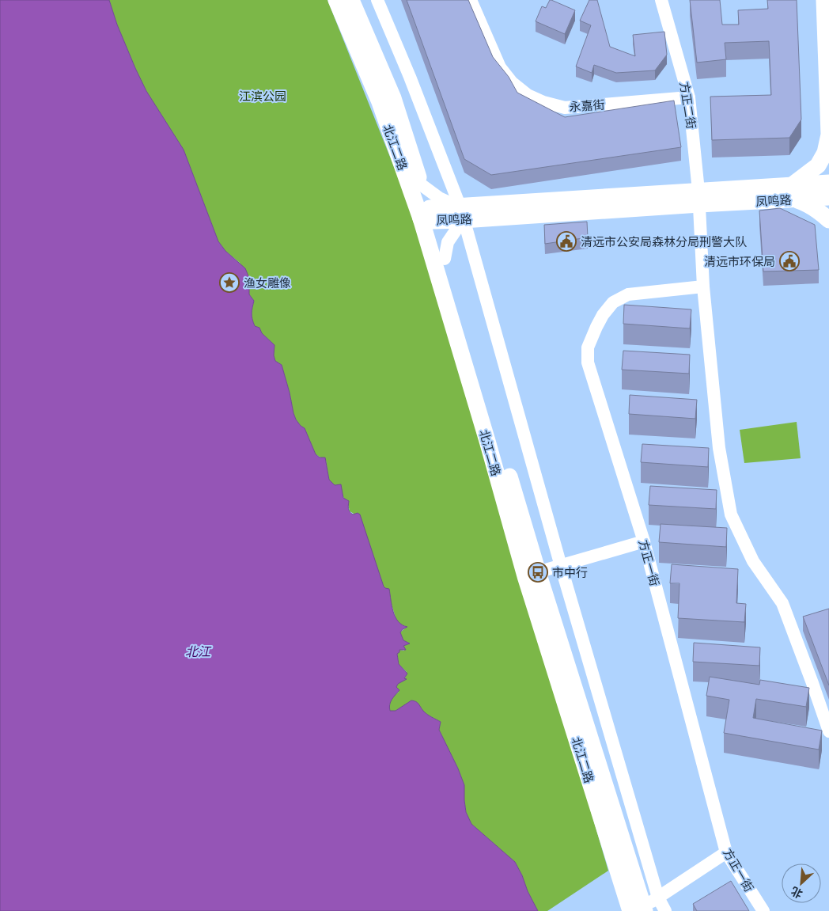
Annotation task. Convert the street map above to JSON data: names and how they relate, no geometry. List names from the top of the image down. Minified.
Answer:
{"streets":{"main road":["北江二路","凤鸣路"],"street":["永嘉街","方正二街","方正一街"]},"crossings":[["永嘉街","方正二街"],["方正二街","凤鸣路"],["北江二路","凤鸣路"]],"water":["北江"],"parks":["江滨公园"],"places":{"public building":["清远市公安局森林分局刑警大队","清远市环保局"],"place":["渔女雕像"],"bus stop":["市中行"]},"north":"bottom left"}
